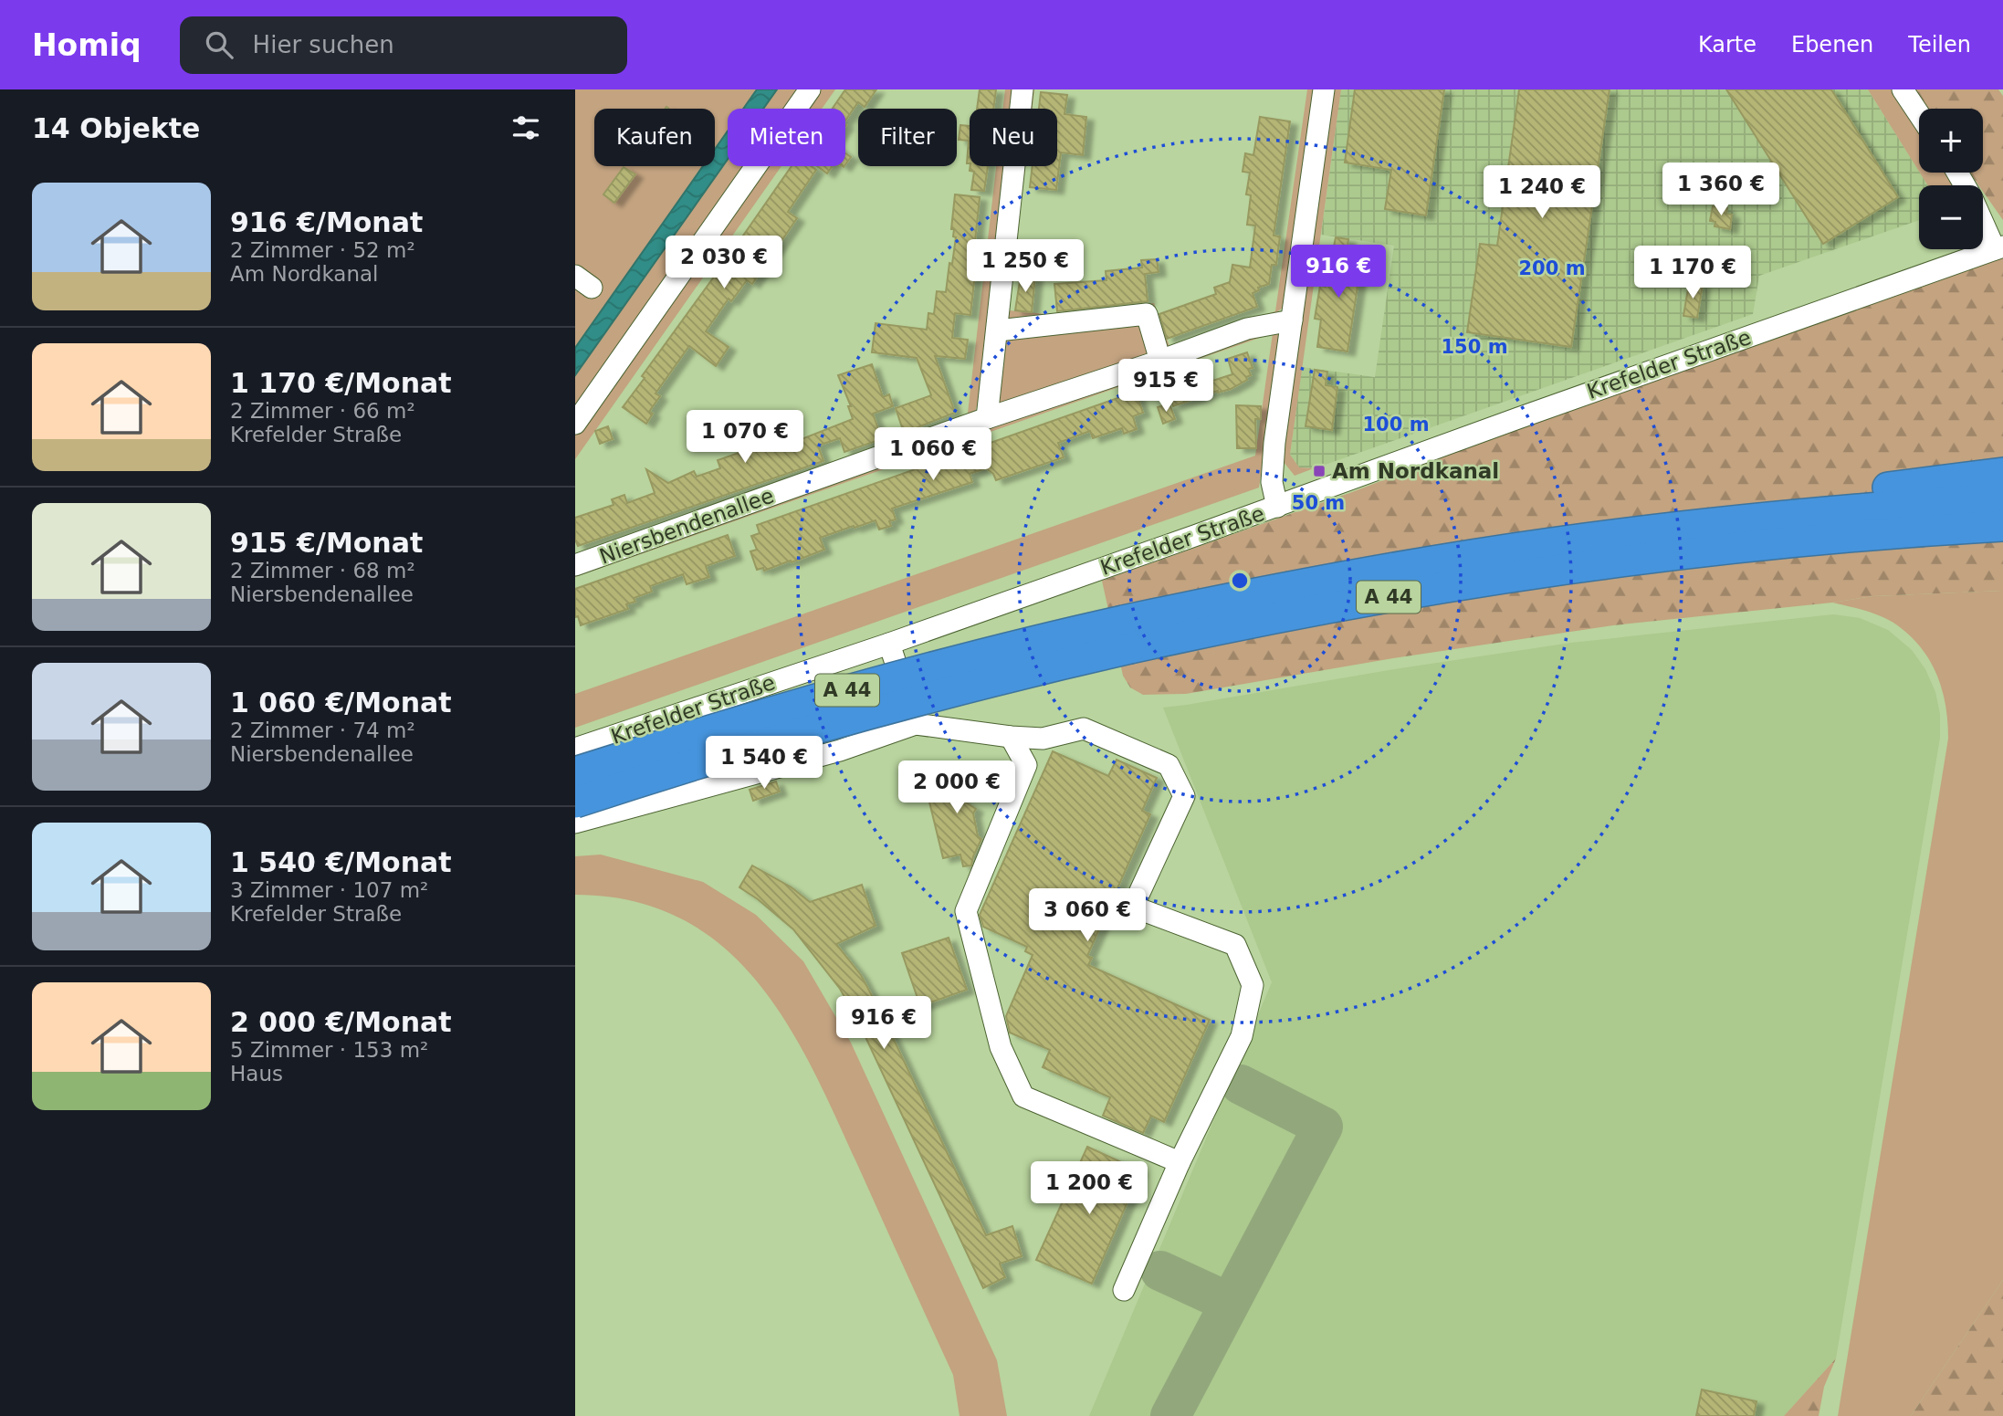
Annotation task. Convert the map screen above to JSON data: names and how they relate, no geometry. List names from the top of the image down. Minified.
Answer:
{"streets":{"highway":["A 44"],"street":["Krefelder Straße","Niersbendenallee"]},"places":{"transit":["Am Nordkanal"]},"page":{"header":"Homiq","search":"Hier suchen","nav":["Karte","Ebenen","Teilen"],"heading":"14 Objekte","map_buttons":["+","−"],"chip":["Kaufen","Mieten","Filter","Neu"],"price":["1 360 €","1 240 €","2 030 €","1 250 €","916 €","1 170 €","915 €","1 070 €","1 060 €","1 540 €","2 000 €","3 060 €","916 €","1 200 €"],"list":[{"name":"916 €/Monat","note":"2 Zimmer · 52 m² · Am Nordkanal"},{"name":"1 170 €/Monat","note":"2 Zimmer · 66 m² · Krefelder Straße"},{"name":"915 €/Monat","note":"2 Zimmer · 68 m² · Niersbendenallee"},{"name":"1 060 €/Monat","note":"2 Zimmer · 74 m² · Niersbendenallee"},{"name":"1 540 €/Monat","note":"3 Zimmer · 107 m² · Krefelder Straße"},{"name":"2 000 €/Monat","note":"5 Zimmer · 153 m² · Haus"}]},"rings":["200 m","150 m","100 m","50 m"]}
